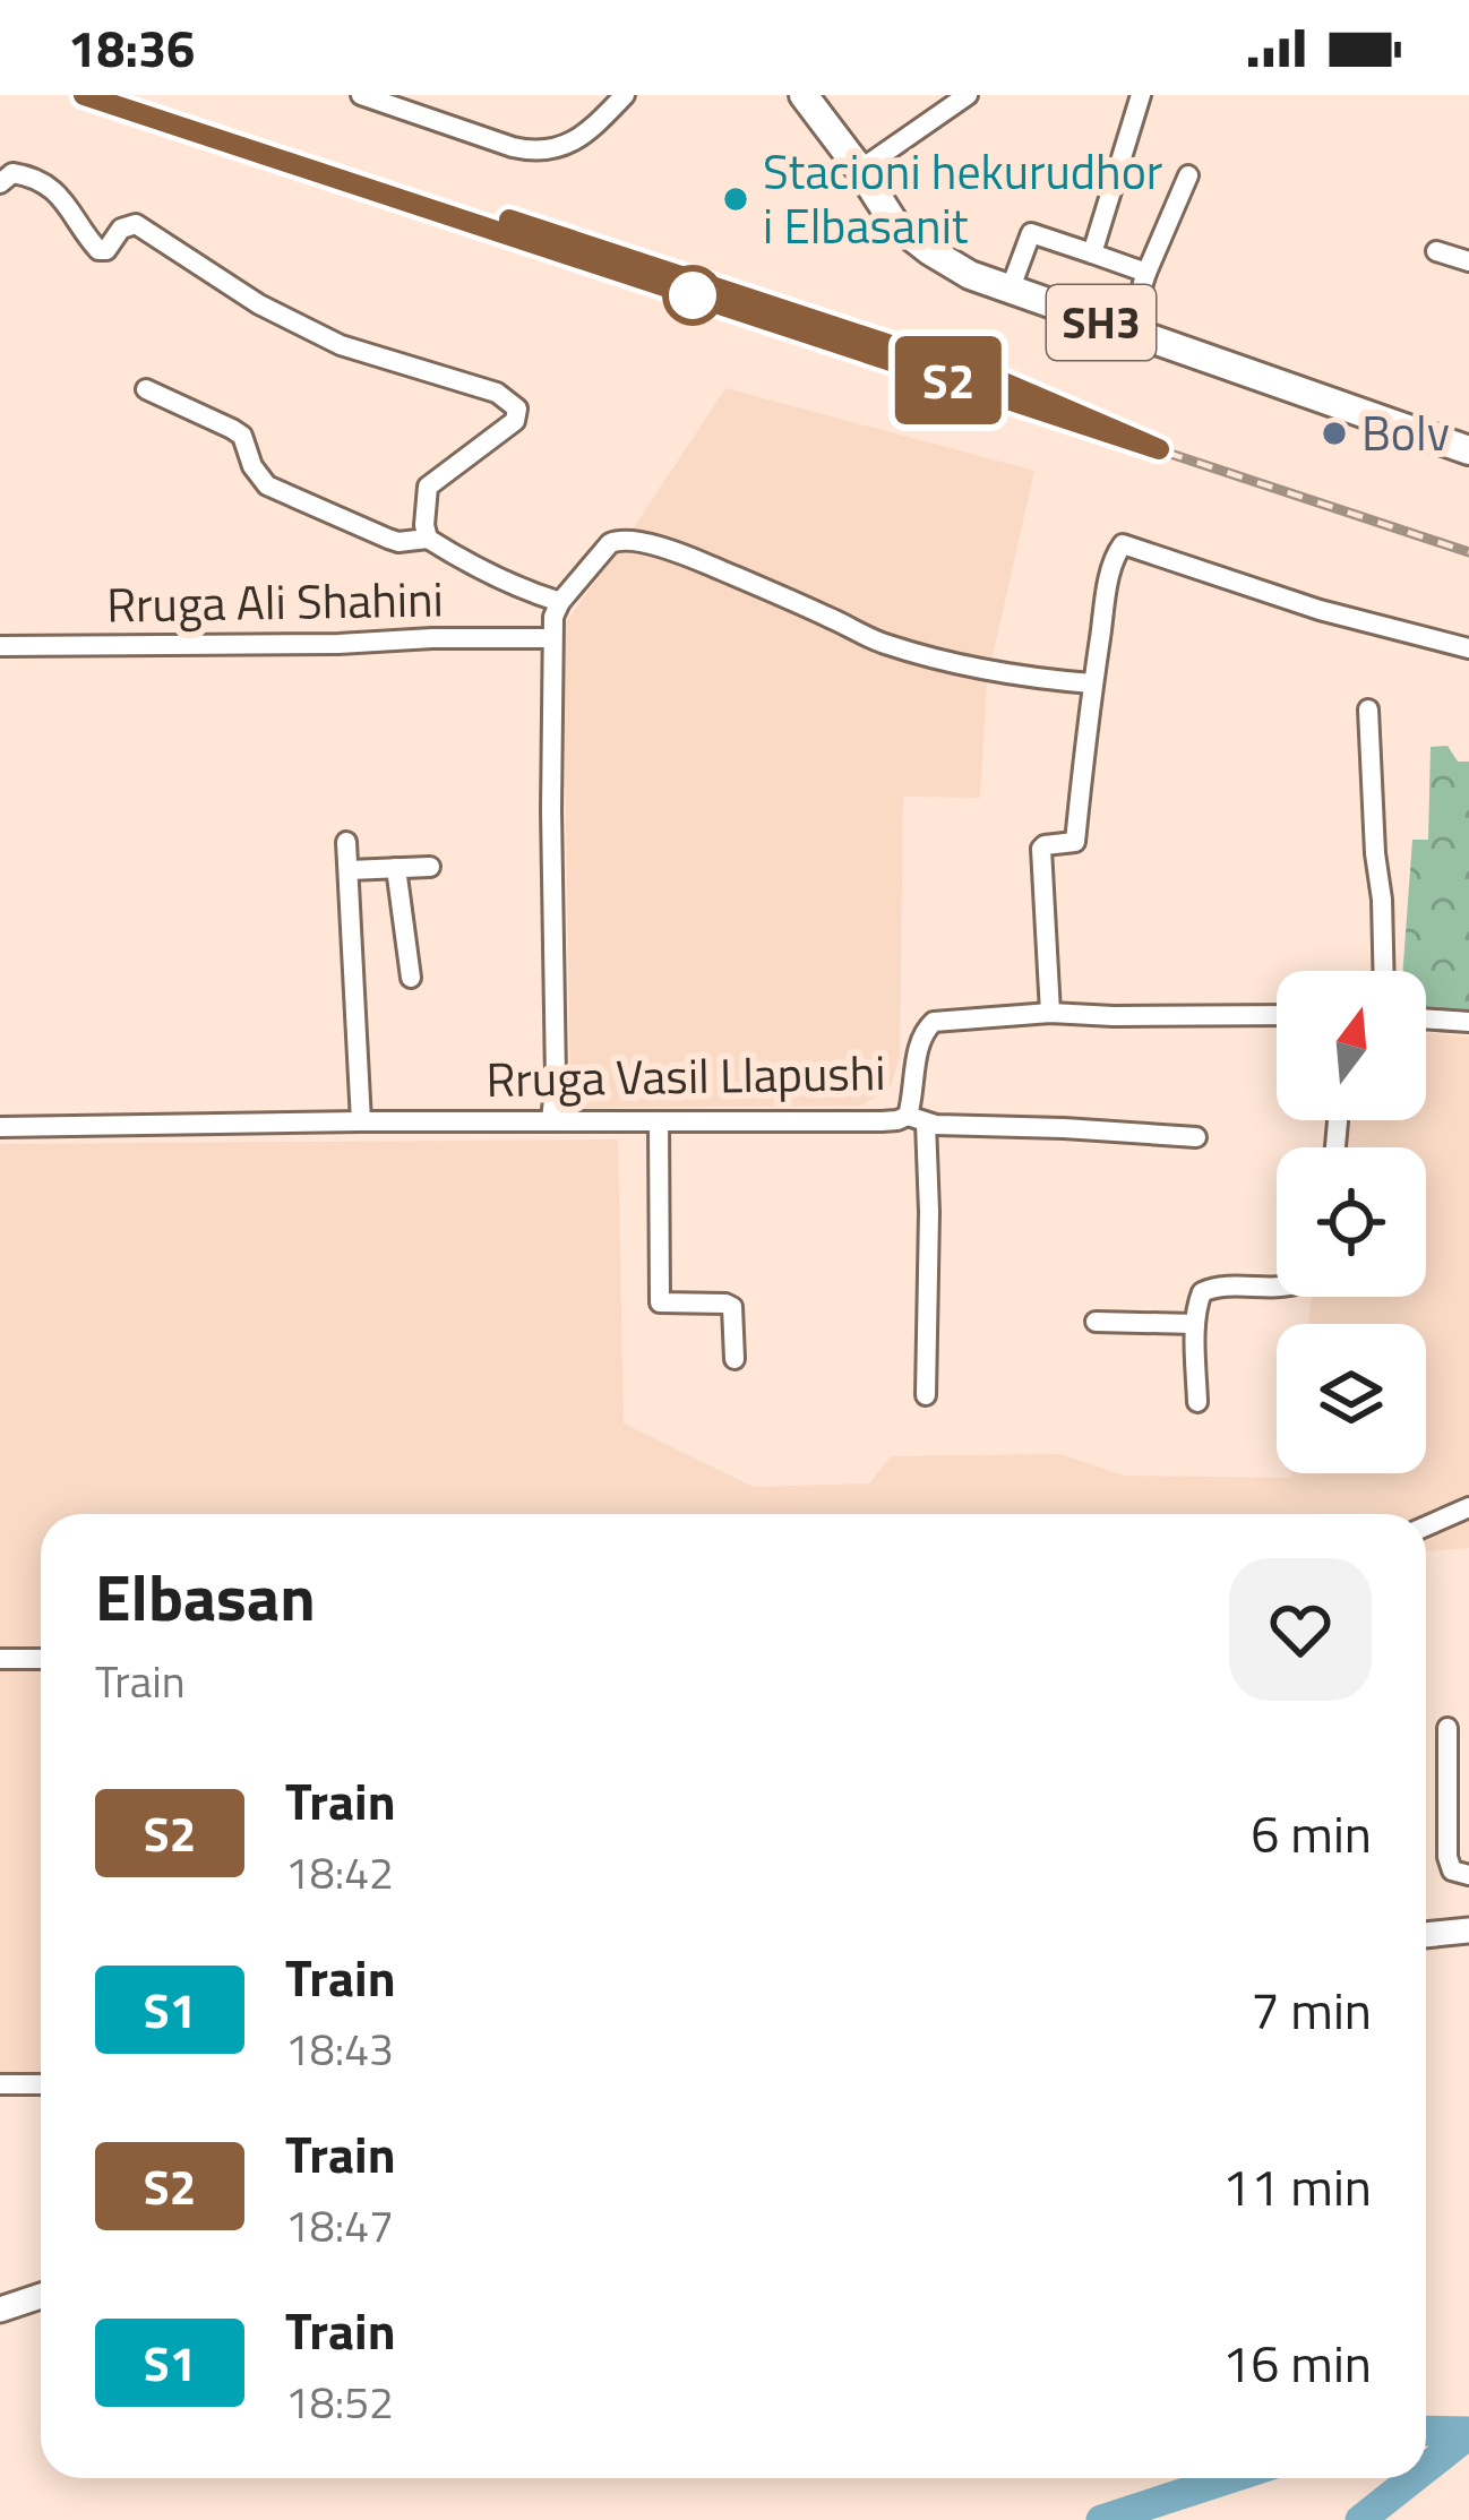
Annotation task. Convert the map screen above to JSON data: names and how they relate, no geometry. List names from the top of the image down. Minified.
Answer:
{"streets":{"main road":["SH3"],"street":["Rruga Ali Shahini","Rruga Vasil Llapushi"]},"places":["Stacioni hekurudhor i Elbasanit","Bolv"],"north":"top","page":{"status":"18:36","on_map":"S2","heading":["Elbasan","Train"],"list":[{"mark":"S2","name":"Train","note":"18:42","value":"6 min"},{"mark":"S1","name":"Train","note":"18:43","value":"7 min"},{"mark":"S2","name":"Train","note":"18:47","value":"11 min"},{"mark":"S1","name":"Train","note":"18:52","value":"16 min"}]}}
